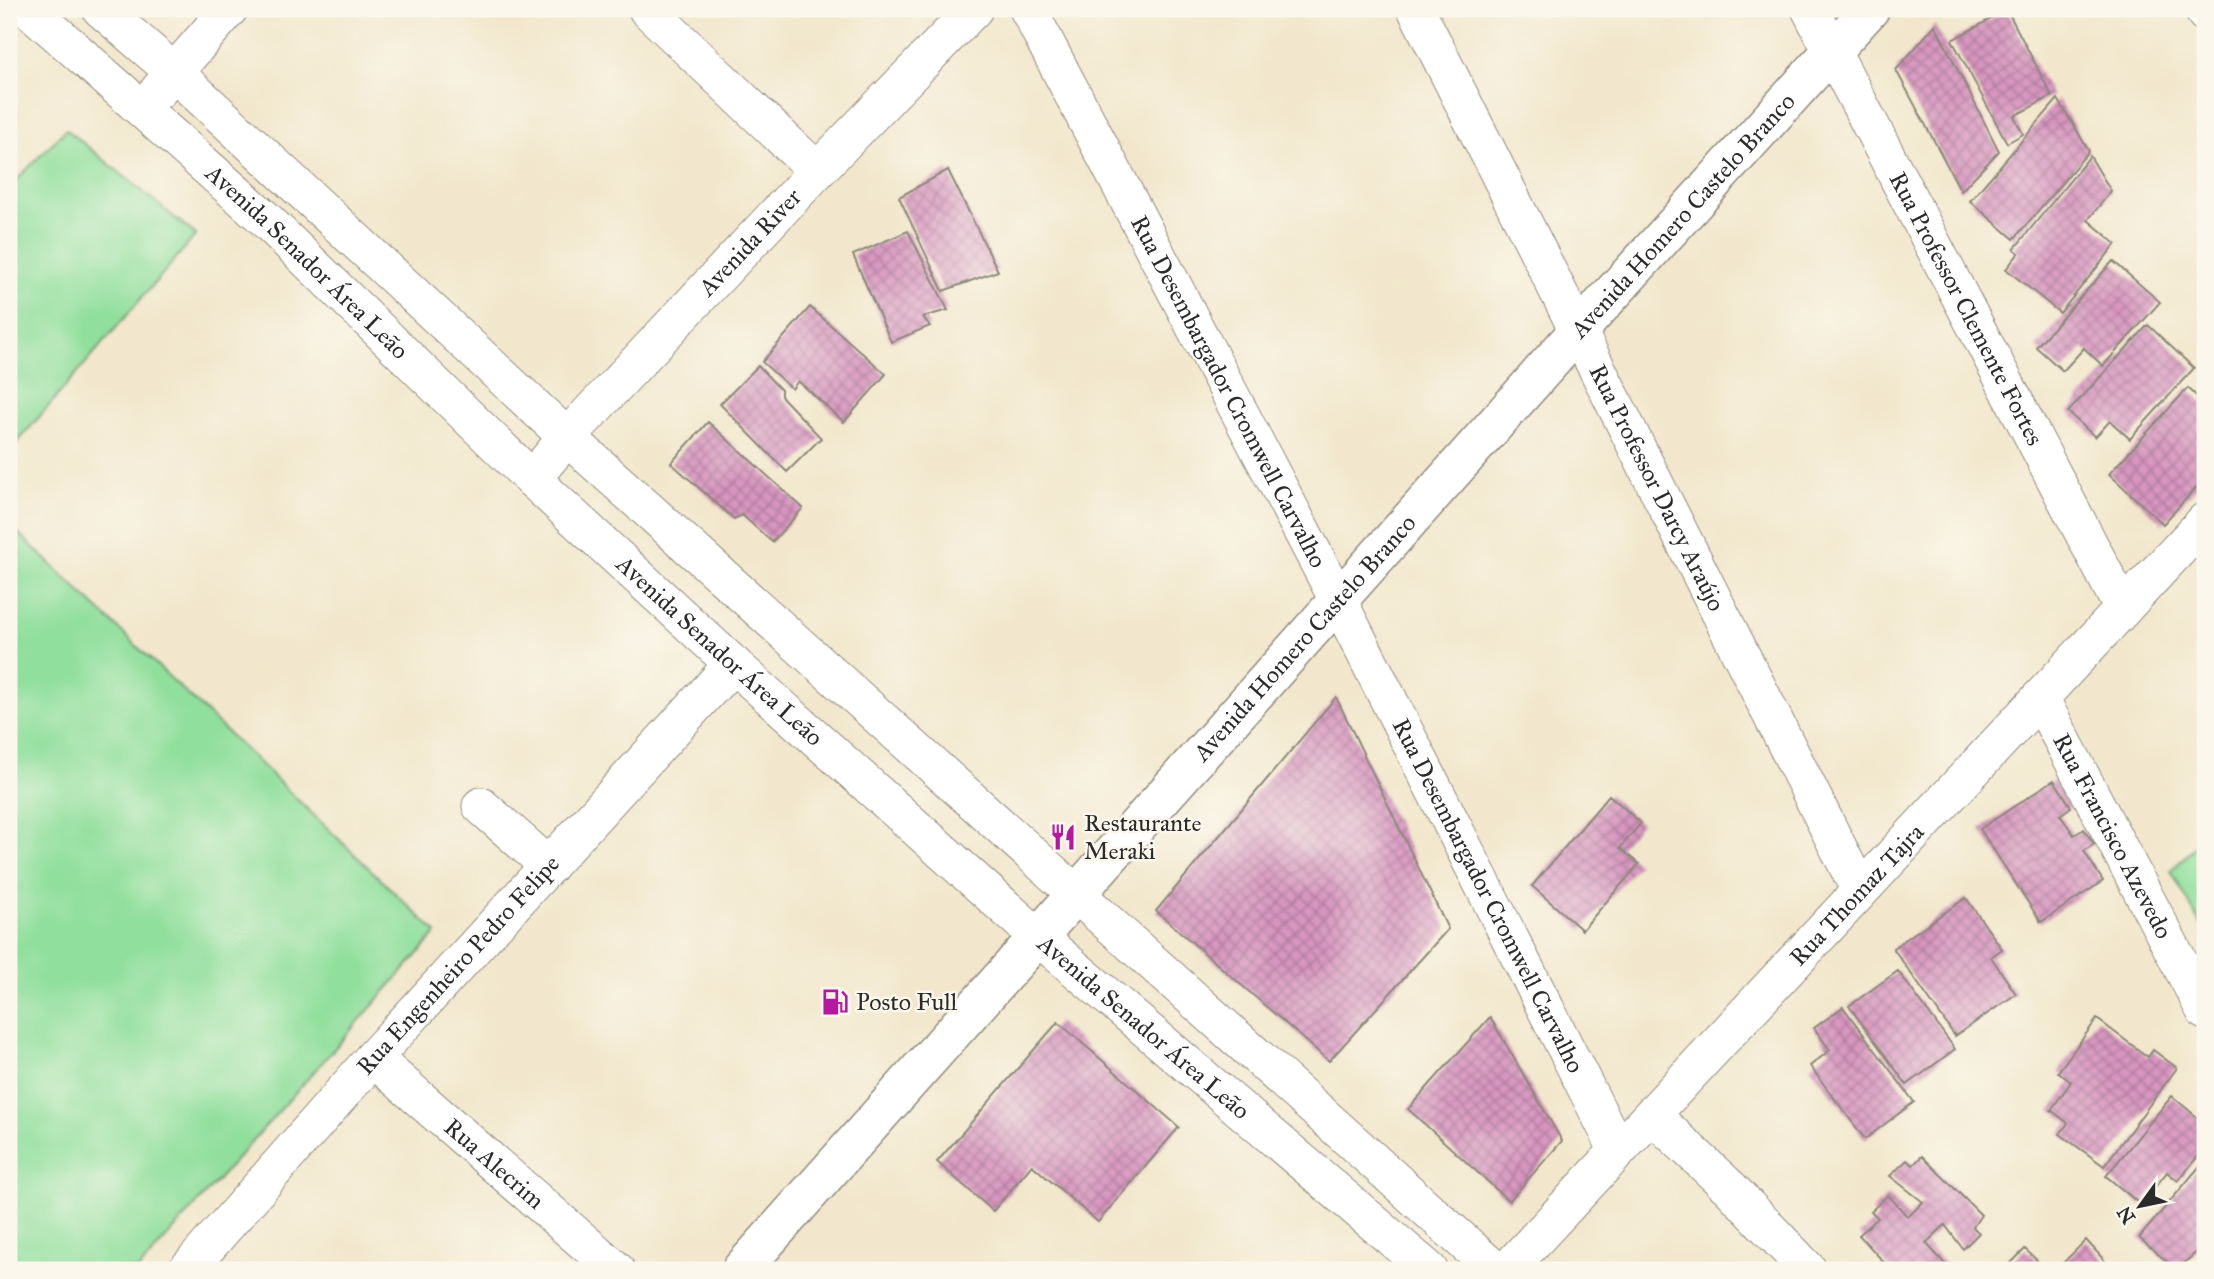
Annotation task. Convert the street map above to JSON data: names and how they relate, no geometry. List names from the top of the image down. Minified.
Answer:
{"streets":{"main road":["Avenida Homero Castelo Branco"],"street":["Avenida River","Avenida Senador Área Leão","Rua Professor Clemente Fortes","Rua Desembargador Cromwell Carvalho","Rua Professor Darcy Araújo","Rua Francisco Azevedo","Rua Thomaz Tajra","Rua Engenheiro Pedro Felipe","Rua Alecrim"]},"crossings":[["Avenida Homero Castelo Branco","Avenida Senador Área Leão"],["Avenida Homero Castelo Branco","Rua Professor Clemente Fortes"],["Avenida Homero Castelo Branco","Rua Desembargador Cromwell Carvalho"],["Avenida Homero Castelo Branco","Rua Professor Darcy Araújo"],["Avenida River","Avenida Senador Área Leão"],["Avenida Senador Área Leão","Rua Engenheiro Pedro Felipe"],["Rua Professor Clemente Fortes","Rua Thomaz Tajra"],["Rua Desembargador Cromwell Carvalho","Rua Thomaz Tajra"],["Rua Professor Darcy Araújo","Rua Thomaz Tajra"],["Rua Francisco Azevedo","Rua Thomaz Tajra"],["Rua Engenheiro Pedro Felipe","Rua Alecrim"]],"places":{"restaurant":["Restaurante Meraki"],"fuel station":["Posto Full"]},"north":"bottom left"}
